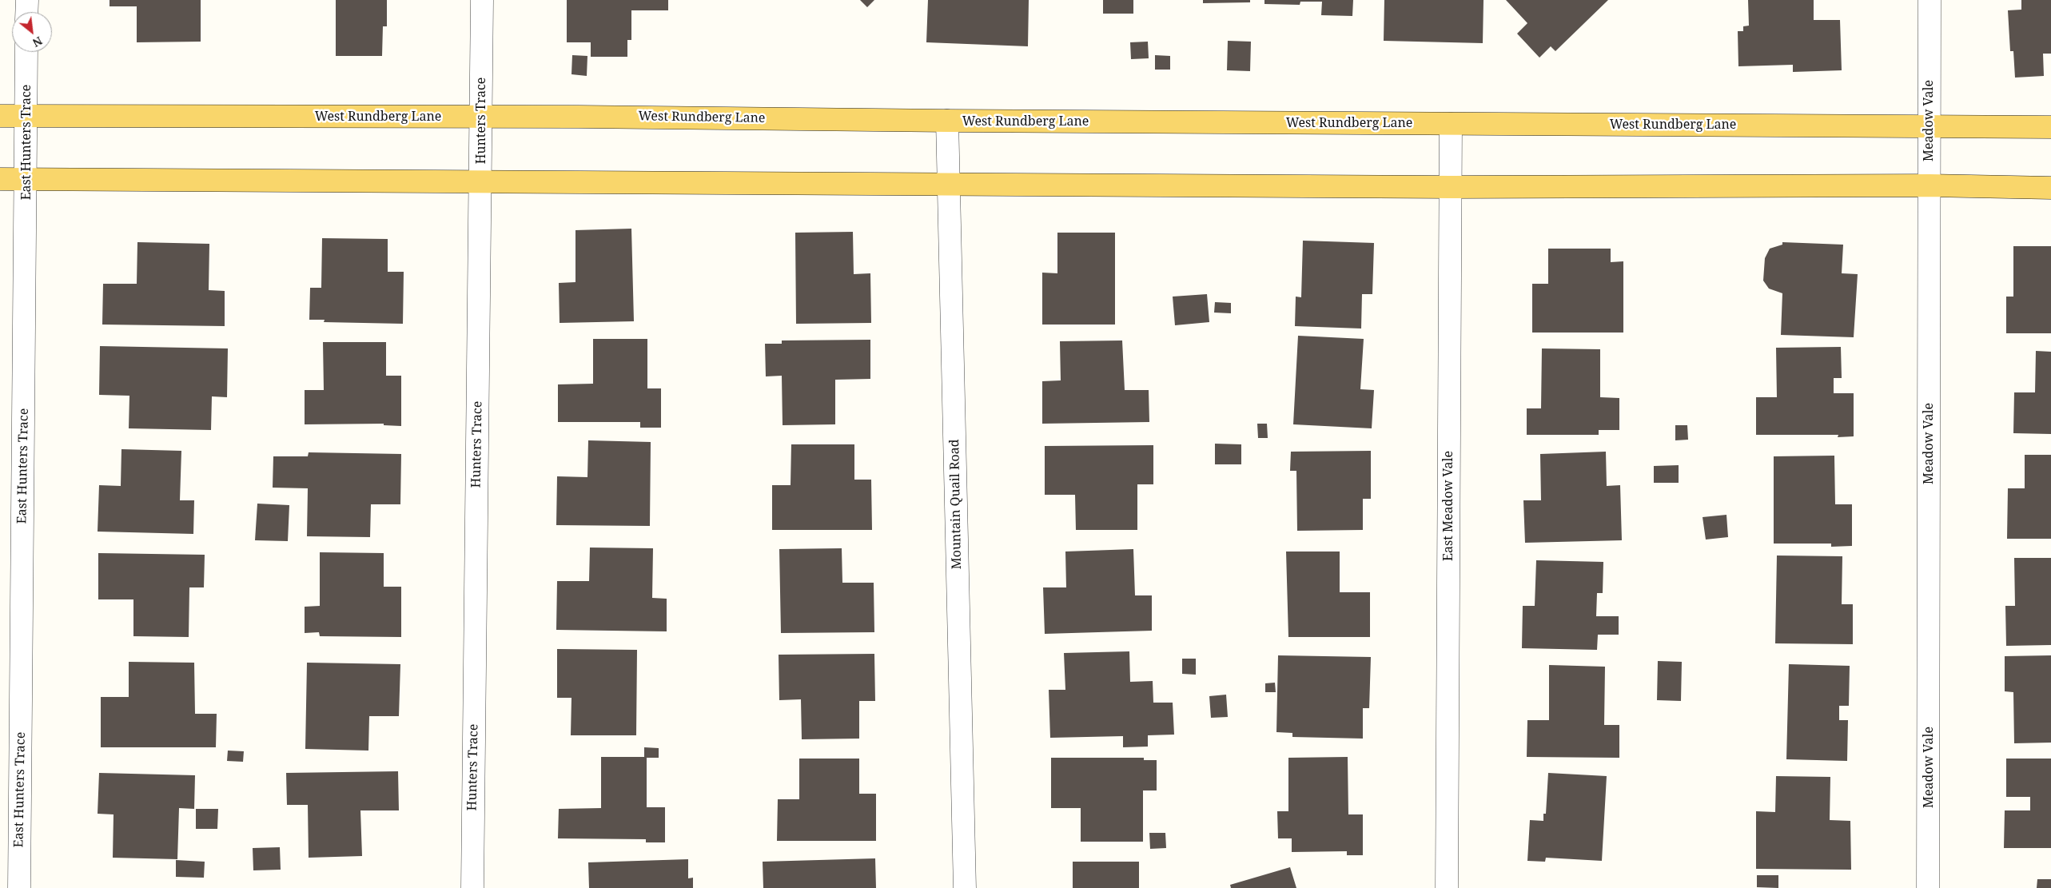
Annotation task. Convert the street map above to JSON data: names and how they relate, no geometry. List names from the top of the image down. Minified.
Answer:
{"streets":{"main road":["West Rundberg Lane"],"street":["Hunters Trace","Meadow Vale","East Hunters Trace","Mountain Quail Road","East Meadow Vale"]},"crossings":[["West Rundberg Lane","Hunters Trace"],["West Rundberg Lane","Meadow Vale"],["West Rundberg Lane","East Hunters Trace"],["West Rundberg Lane","Mountain Quail Road"],["West Rundberg Lane","East Meadow Vale"]],"north":"bottom right"}
